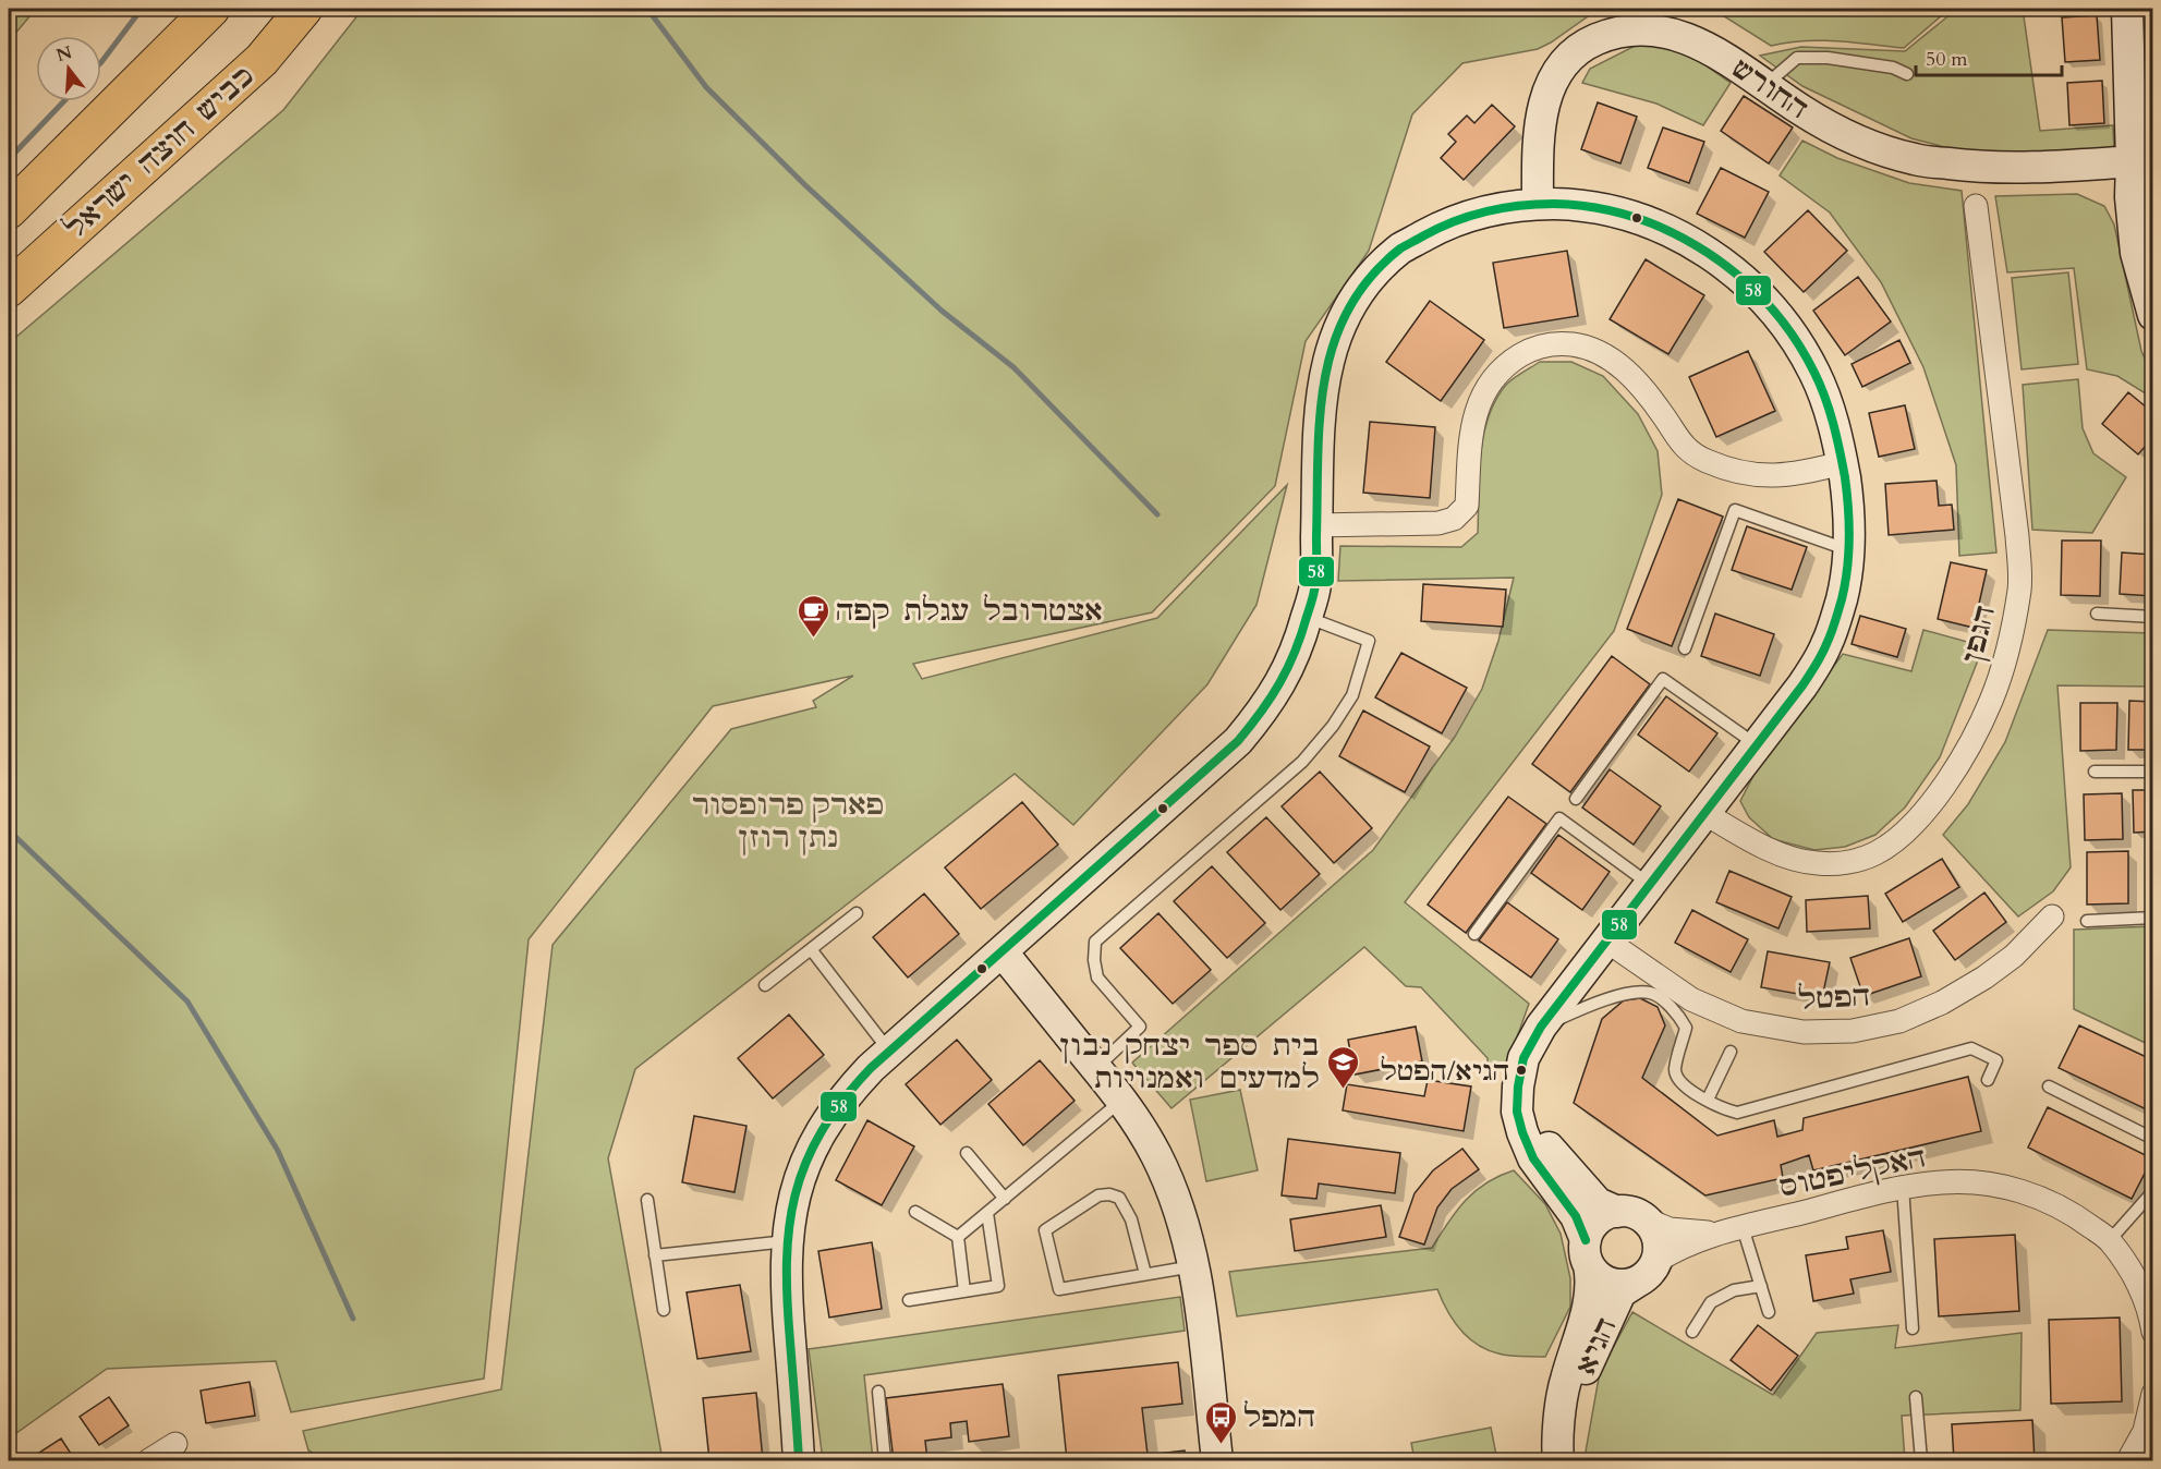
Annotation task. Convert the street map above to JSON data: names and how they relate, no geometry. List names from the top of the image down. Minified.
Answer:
{"streets":{"highway":["כביש חוצה ישראל"],"street":["החורש","הגפן","הפטל","האקליפטוס","הגיא"]},"crossings":[["החורש","הגיא"],["הגפן","הגיא"],["הפטל","הגיא"],["האקליפטוס","הגיא"]],"parks":["פארק פרופסור נתן רוזן"],"places":{"cafe":["אצטרובל עגלת קפה"],"other":["הגיא/הפטל"],"school or university":["בית ספר יצחק נבון למדעים ואמנויות"],"bus stop":["המפל"]},"lines":["transit line 58"],"scale_bar":"50 m","north":"top"}
